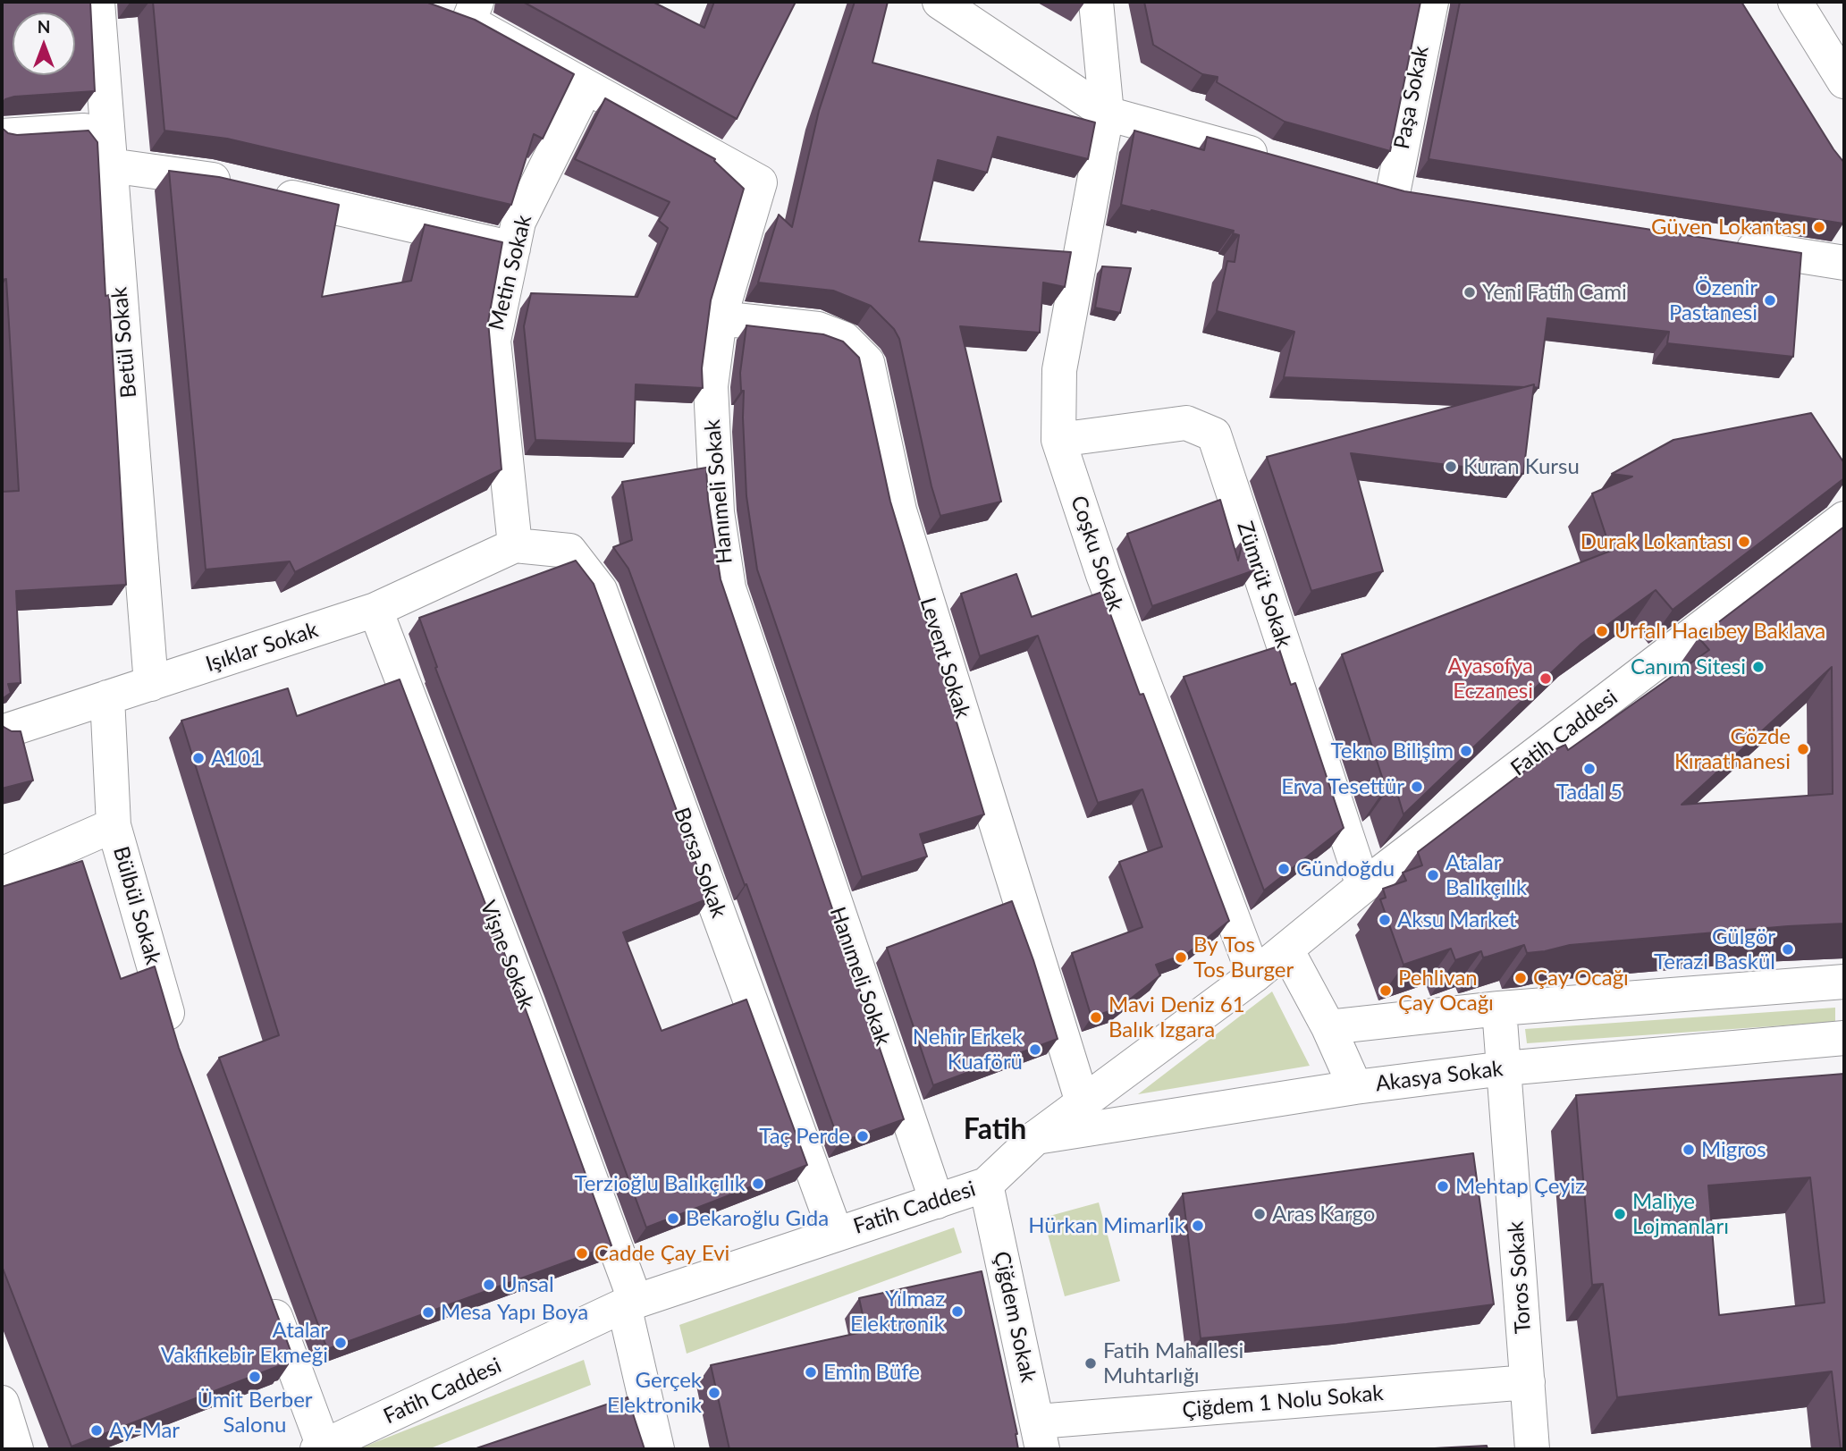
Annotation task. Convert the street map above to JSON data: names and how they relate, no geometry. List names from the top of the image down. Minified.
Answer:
{"streets":{"street":["Paşa Sokak","Metin Sokak","Betül Sokak","Hanımeli Sokak","Coşku Sokak","Zümrüt Sokak","Işıklar Sokak","Levent Sokak","Fatih Caddesi","Borsa Sokak","Bülbül Sokak","Vişne Sokak","Akasya Sokak","Toros Sokak","Çiğdem Sokak","Çiğdem 1 Nolu Sokak"]},"crossings":[["Metin Sokak","Hanımeli Sokak"],["Metin Sokak","Işıklar Sokak"],["Metin Sokak","Borsa Sokak"],["Betül Sokak","Işıklar Sokak"],["Hanımeli Sokak","Levent Sokak"],["Hanımeli Sokak","Fatih Caddesi"],["Coşku Sokak","Zümrüt Sokak"],["Coşku Sokak","Fatih Caddesi"],["Zümrüt Sokak","Fatih Caddesi"],["Işıklar Sokak","Borsa Sokak"],["Işıklar Sokak","Bülbül Sokak"],["Işıklar Sokak","Vişne Sokak"],["Levent Sokak","Fatih Caddesi"],["Fatih Caddesi","Borsa Sokak"],["Fatih Caddesi","Vişne Sokak"],["Fatih Caddesi","Akasya Sokak"],["Fatih Caddesi","Çiğdem Sokak"],["Akasya Sokak","Toros Sokak"],["Toros Sokak","Çiğdem 1 Nolu Sokak"],["Çiğdem Sokak","Çiğdem 1 Nolu Sokak"]],"districts":["Fatih"],"places":["Güven Lokantası","Yeni Fatih Cami","Özenir Pastanesi","Kuran Kursu","Durak Lokantası","Urfalı Hacıbey Baklava","Canım Sitesi","Ayasofya Eczanesi","Gözde Kıraathanesi","Tekno Bilişim","A101","Tadal 5","Erva Tesettür","Gündoğdu","Atalar Balıkçılık","Aksu Market","Gülgör Terazi Baskül","By Tos Tos Burger","Çay Ocağı","Pehlivan Çay Ocağı","Mavi Deniz 61 Balık Izgara","Nehir Erkek Kuaförü","Taç Perde","Migros","Terzioğlu Balıkçılık","Mehtap Çeyiz","Aras Kargo","Maliye Lojmanları","Bekaroğlu Gıda","Hürkan Mimarlık","Cadde Çay Evi","Unsal","Yılmaz Elektronik","Mesa Yapı Boya","Atalar Vakfıkebir Ekmeği","Fatih Mahallesi Muhtarlığı","Emin Büfe","Ümit Berber Salonu","Gerçek Elektronik","Ay-Mar"],"north":"top"}
